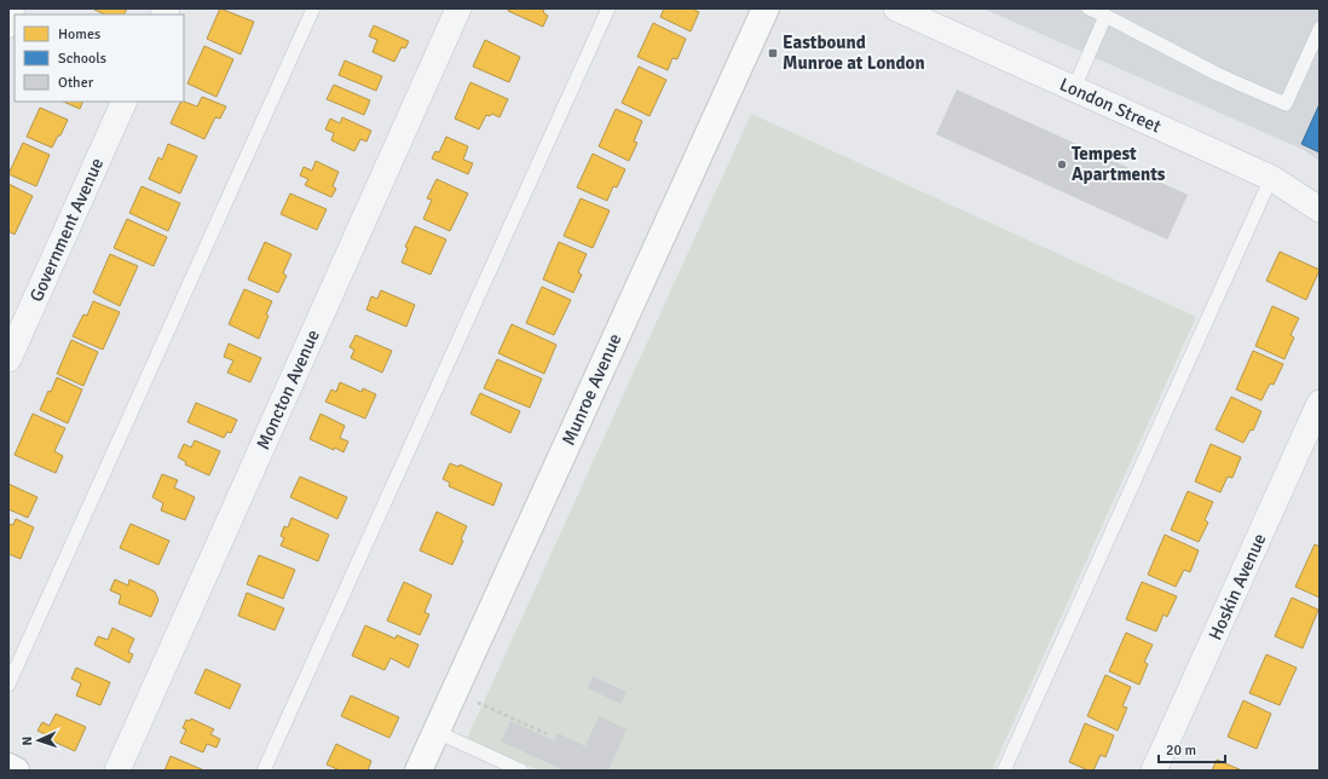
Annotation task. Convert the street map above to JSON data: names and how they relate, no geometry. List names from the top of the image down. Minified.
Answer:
{"streets":{"street":["London Street","Government Avenue","Moncton Avenue","Munroe Avenue","Hoskin Avenue"]},"places":{"transit":["Eastbound Munroe at London"],"other":["Tempest Apartments"]},"legend":["Homes","Schools","Other"],"scale_bar":"20 m","north":"left"}
